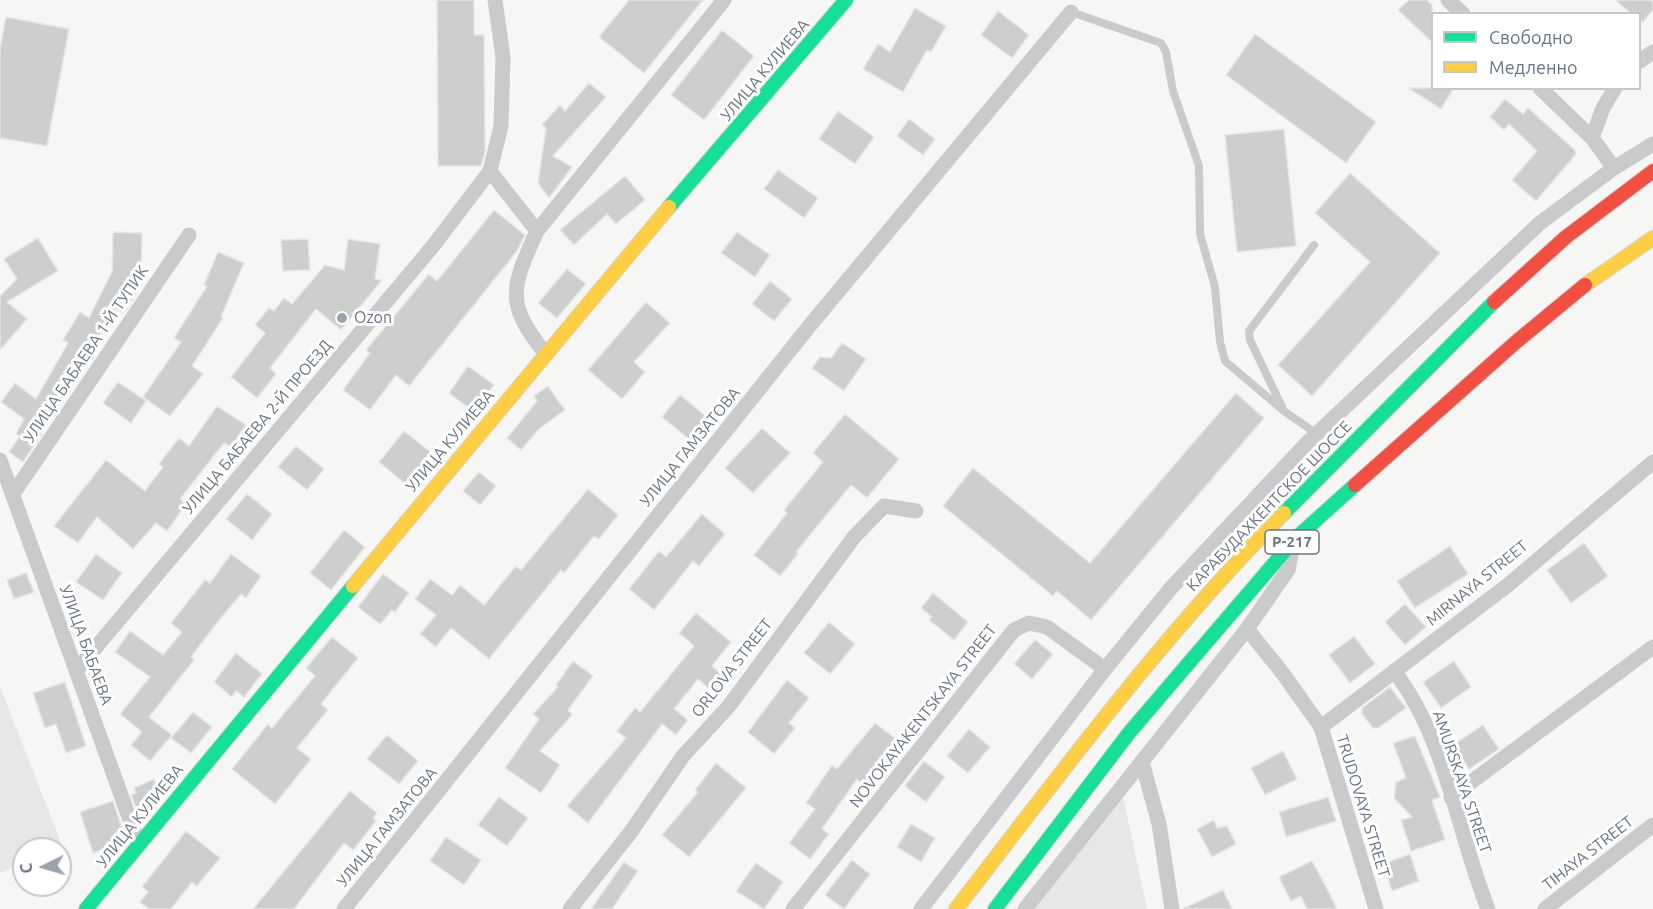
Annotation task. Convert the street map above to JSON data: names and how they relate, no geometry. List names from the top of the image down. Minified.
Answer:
{"streets":{"main road":["УЛИЦА КУЛИЕВА","КАРАБУДАХКЕНТСКОЕ ШОССЕ","Р-217"],"street":["УЛИЦА БАБАЕВА 1-Й ТУПИК","УЛИЦА БАБАЕВА 2-Й ПРОЕЗД","УЛИЦА ГАМЗАТОВА","MIRNAYA STREET","УЛИЦА БАБАЕВА","ORLOVA STREET","NOVOKAYAKENTSKAYA STREET","AMURSKAYA STREET","TRUDOVAYA STREET","TIHAYA STREET"]},"crossings":[["УЛИЦА КУЛИЕВА","УЛИЦА БАБАЕВА"],["УЛИЦА БАБАЕВА 1-Й ТУПИК","УЛИЦА БАБАЕВА"],["УЛИЦА БАБАЕВА 2-Й ПРОЕЗД","УЛИЦА БАБАЕВА"],["MIRNAYA STREET","AMURSKAYA STREET"],["MIRNAYA STREET","TRUDOVAYA STREET"]],"places":["Ozon"],"legend":["Свободно","Медленно"],"north":"left"}
